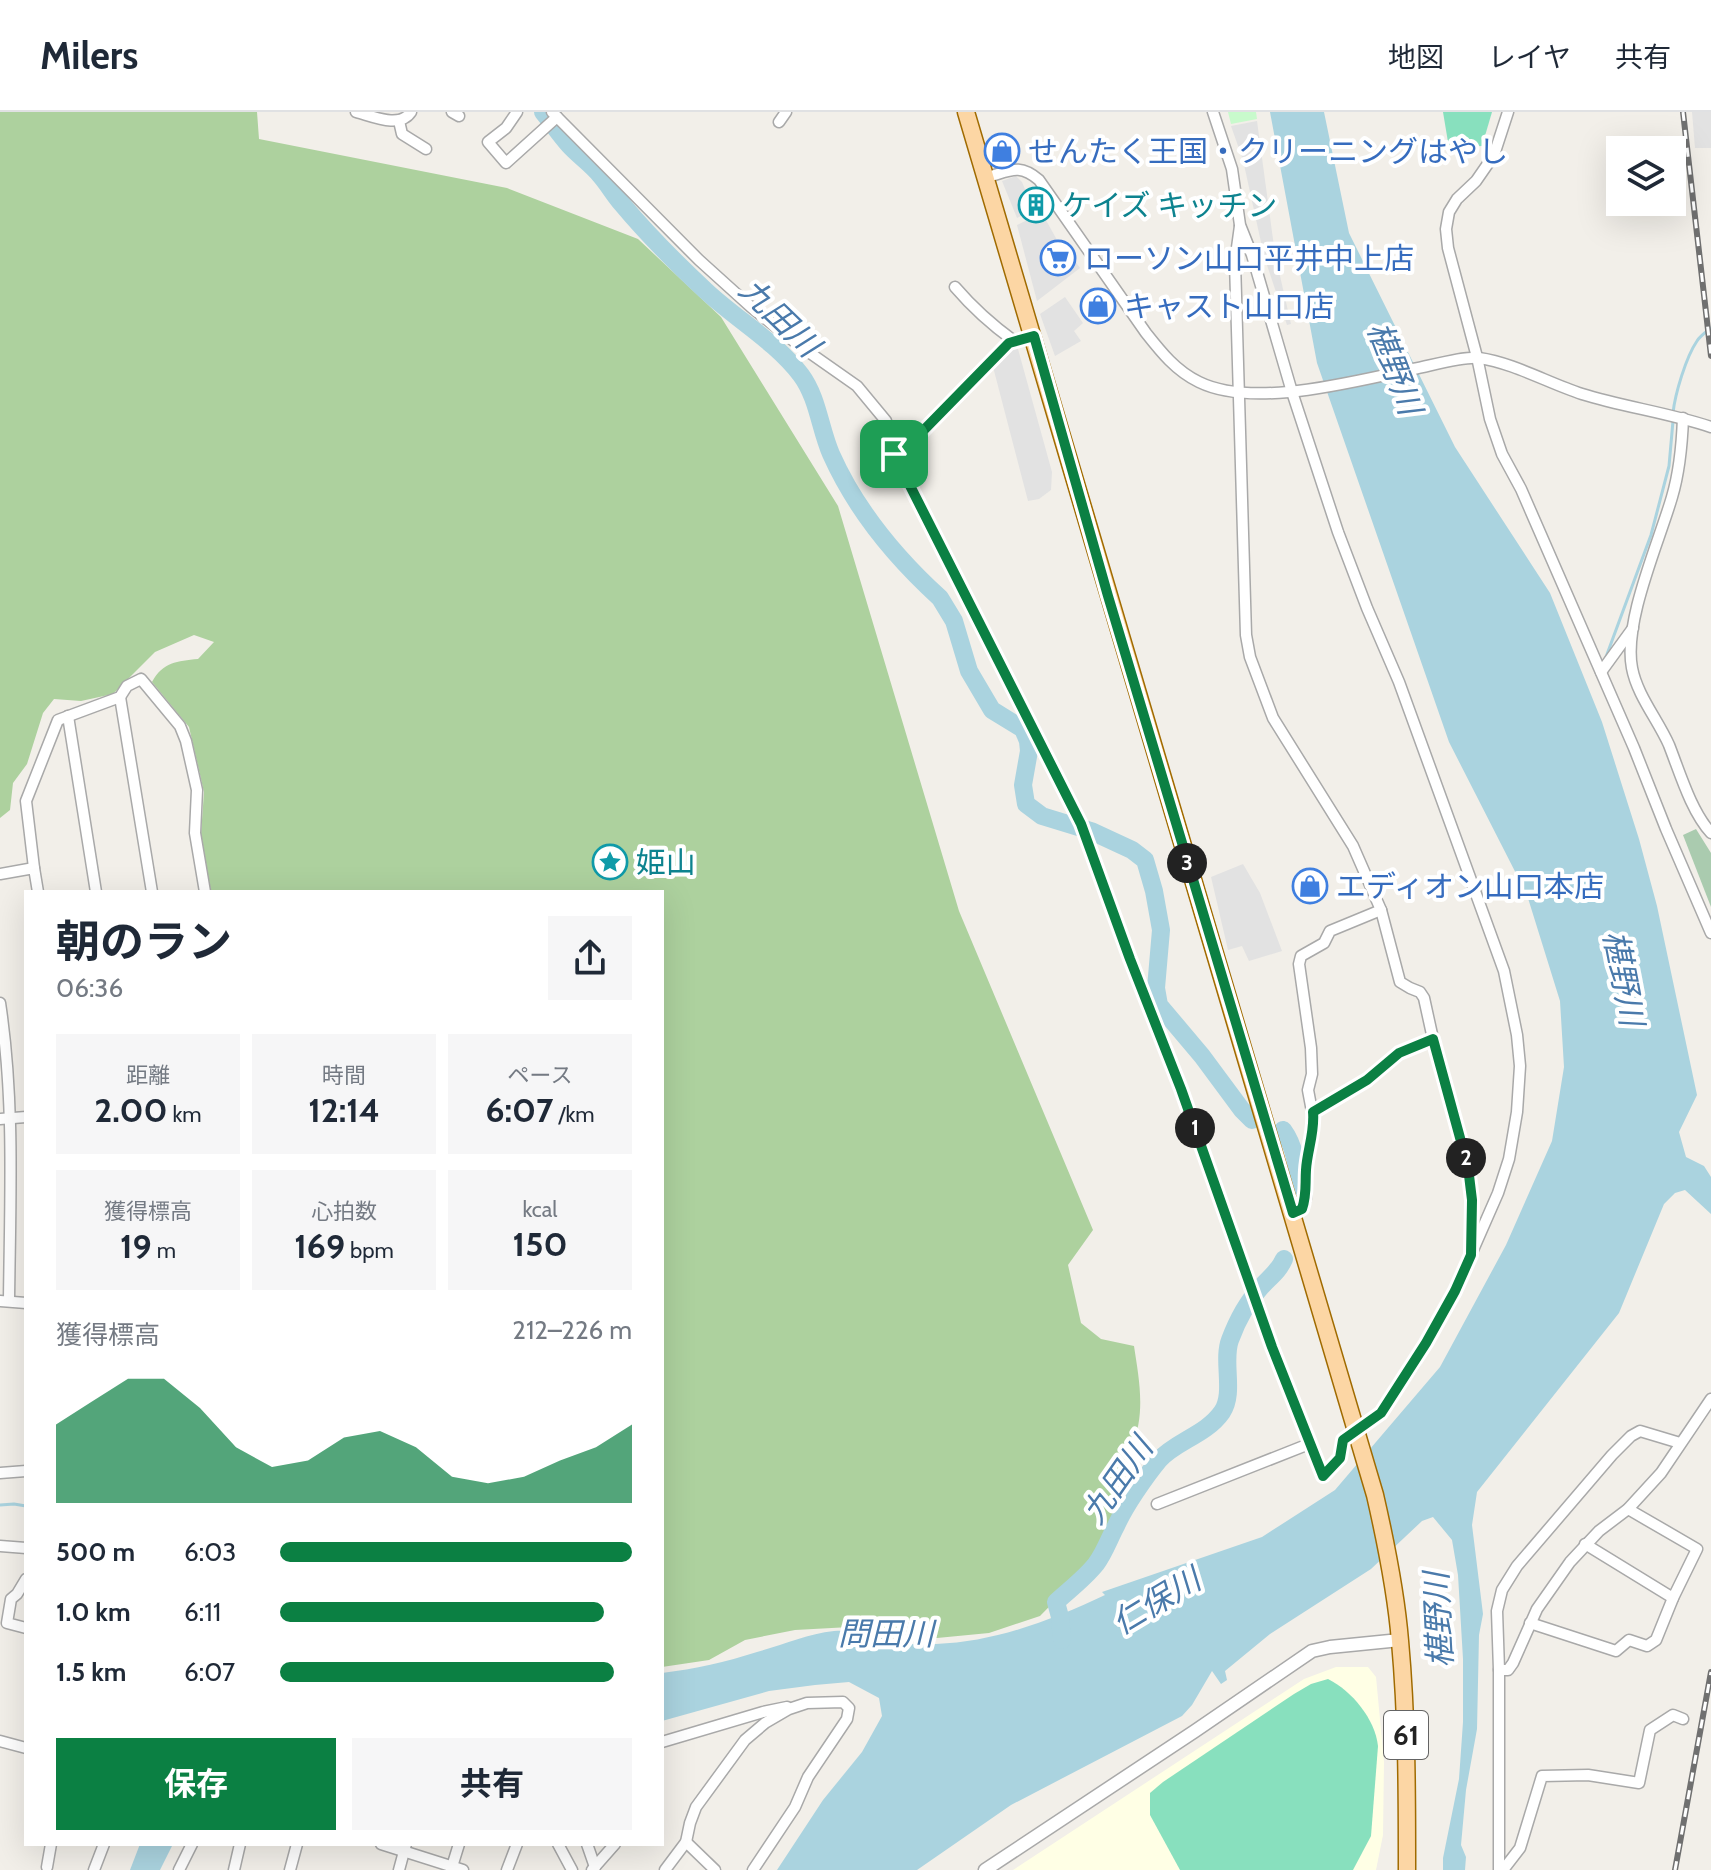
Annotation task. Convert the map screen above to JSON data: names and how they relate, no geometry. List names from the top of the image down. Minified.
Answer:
{"streets":{"main road":["61"]},"water":["九田川","椹野川","仁保川","問田川"],"places":{"shop":["せんたく王国・クリーニングはやし","キャスト山口店","エディオン山口本店"],"building":["ケイズ キッチン"],"supermarket":["ローソン山口平井中上店"],"place":["姫山"]},"page":{"header":"Milers","nav":["地図","レイヤ","共有"],"pins":["3","1","2"],"heading":["朝のラン","06:36"],"stats":[["距離","2.00 km"],["時間","12:14"],["ペース","6:07 /km"],["獲得標高","19 m"],["心拍数","169 bpm"],["kcal","150"]],"chart":["獲得標高","212–226 m"],"list":[{"name":"500 m","note":"6:03"},{"name":"1.0 km","note":"6:11"},{"name":"1.5 km","note":"6:07"}],"buttons":["保存","共有"]}}
